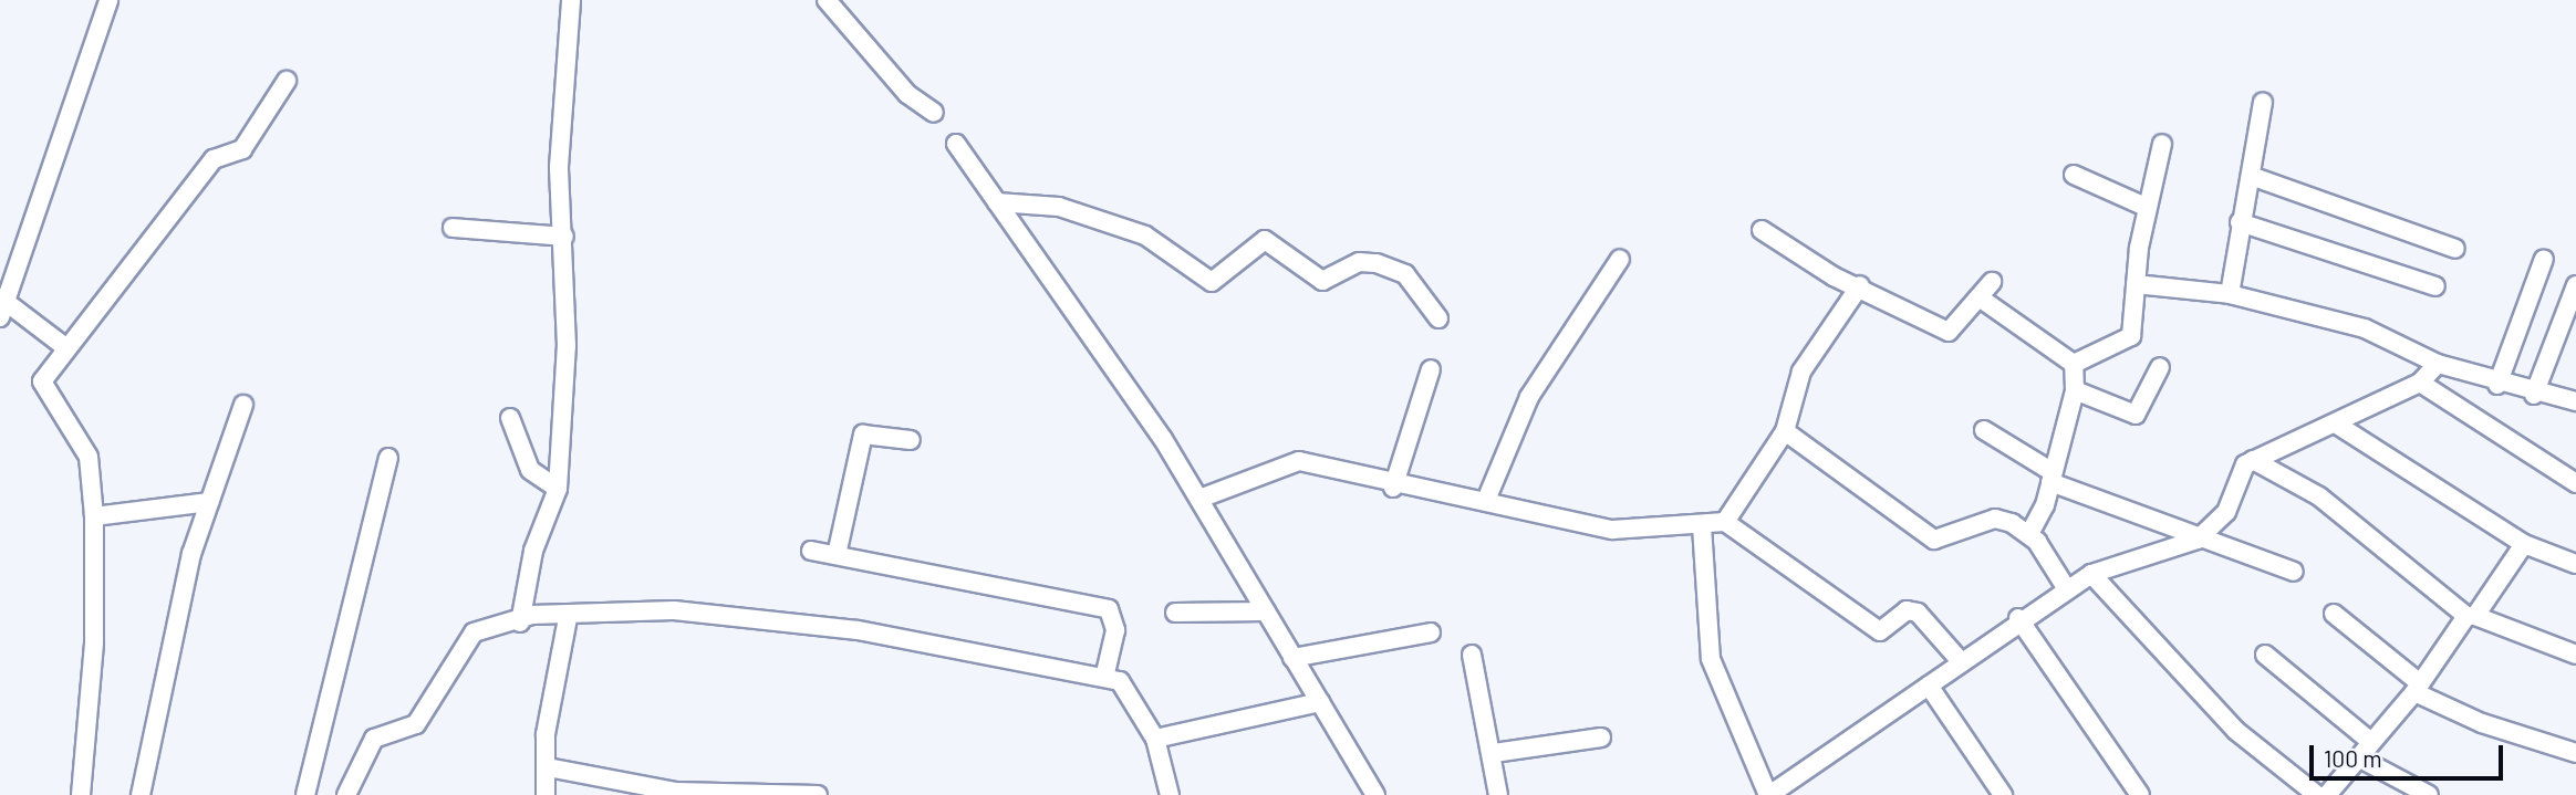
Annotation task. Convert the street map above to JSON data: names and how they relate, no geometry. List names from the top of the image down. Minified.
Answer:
{"scale_bar":"100 m"}
